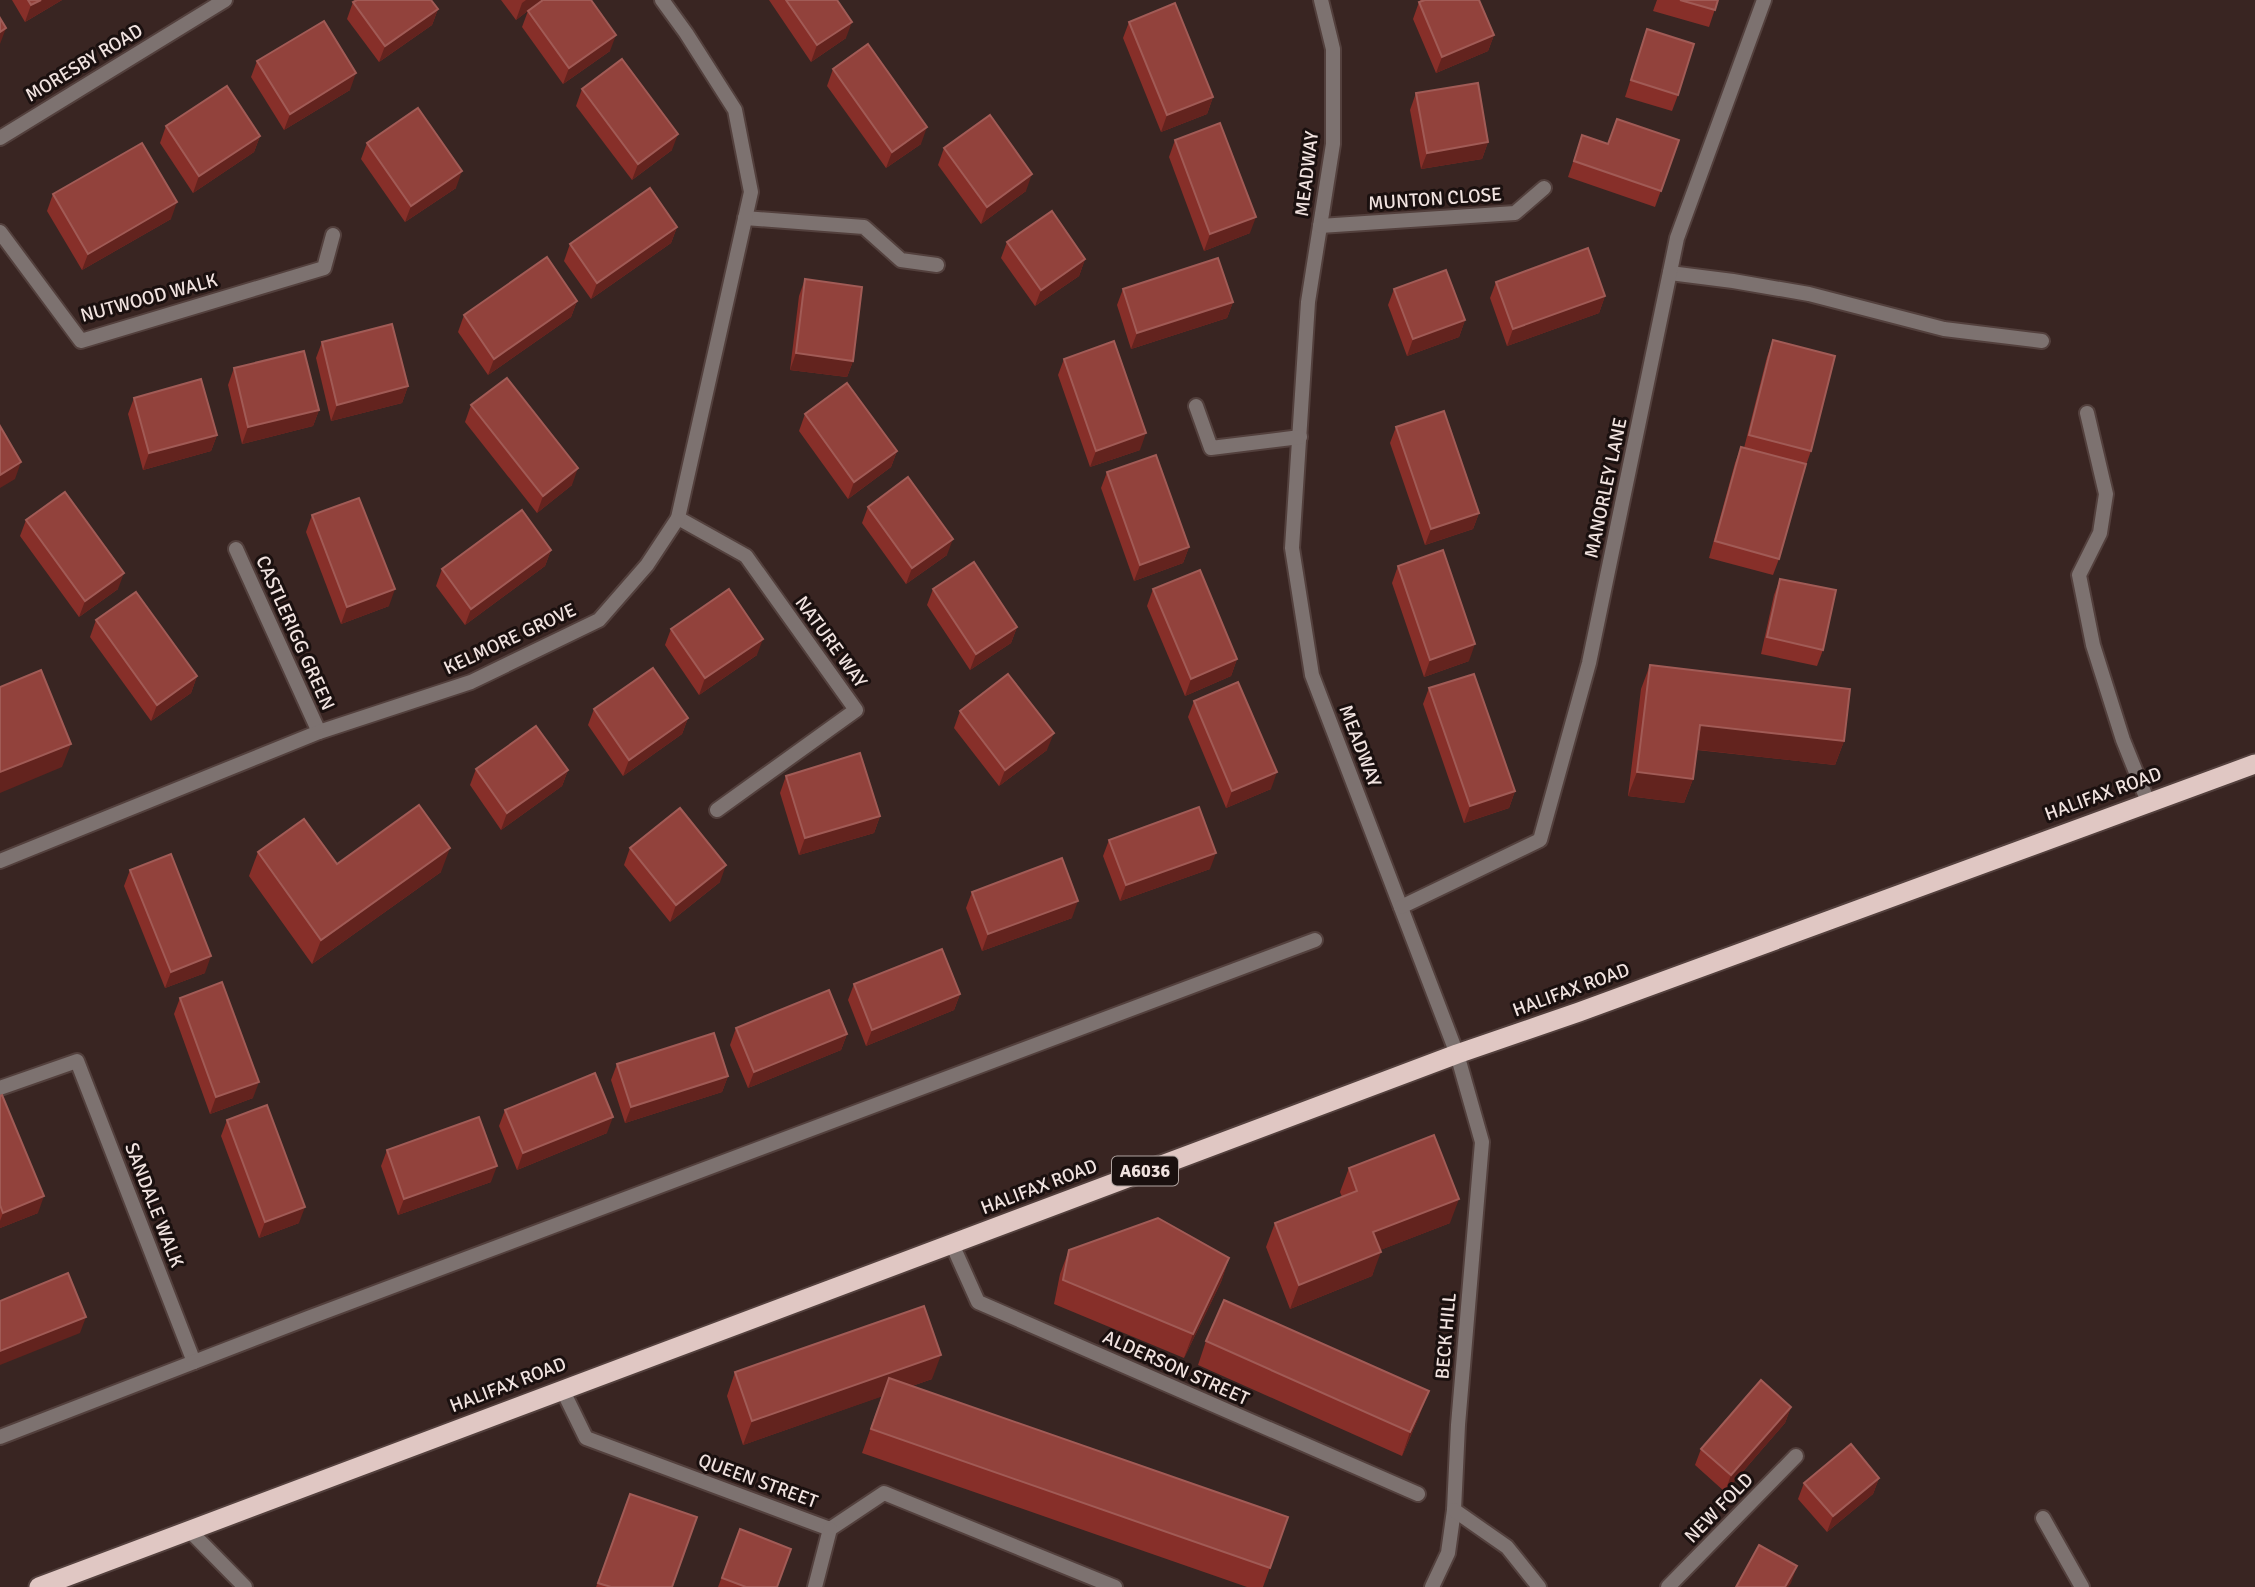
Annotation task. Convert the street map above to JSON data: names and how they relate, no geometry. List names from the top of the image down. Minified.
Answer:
{"streets":{"highway":["HALIFAX ROAD","A6036"],"street":["MORESBY ROAD","MEADWAY","MUNTON CLOSE","NUTWOOD WALK","MANORLEY LANE","CASTLERIGG GREEN","KELMORE GROVE","NATURE WAY","SANDALE WALK","BECK HILL","ALDERSON STREET","QUEEN STREET","NEW FOLD"]},"crossings":[["MEADWAY","MUNTON CLOSE"],["MEADWAY","MANORLEY LANE"],["MEADWAY","HALIFAX ROAD"],["MEADWAY","BECK HILL"],["CASTLERIGG GREEN","KELMORE GROVE"],["KELMORE GROVE","NATURE WAY"],["HALIFAX ROAD","BECK HILL"],["HALIFAX ROAD","ALDERSON STREET"],["HALIFAX ROAD","QUEEN STREET"]]}
